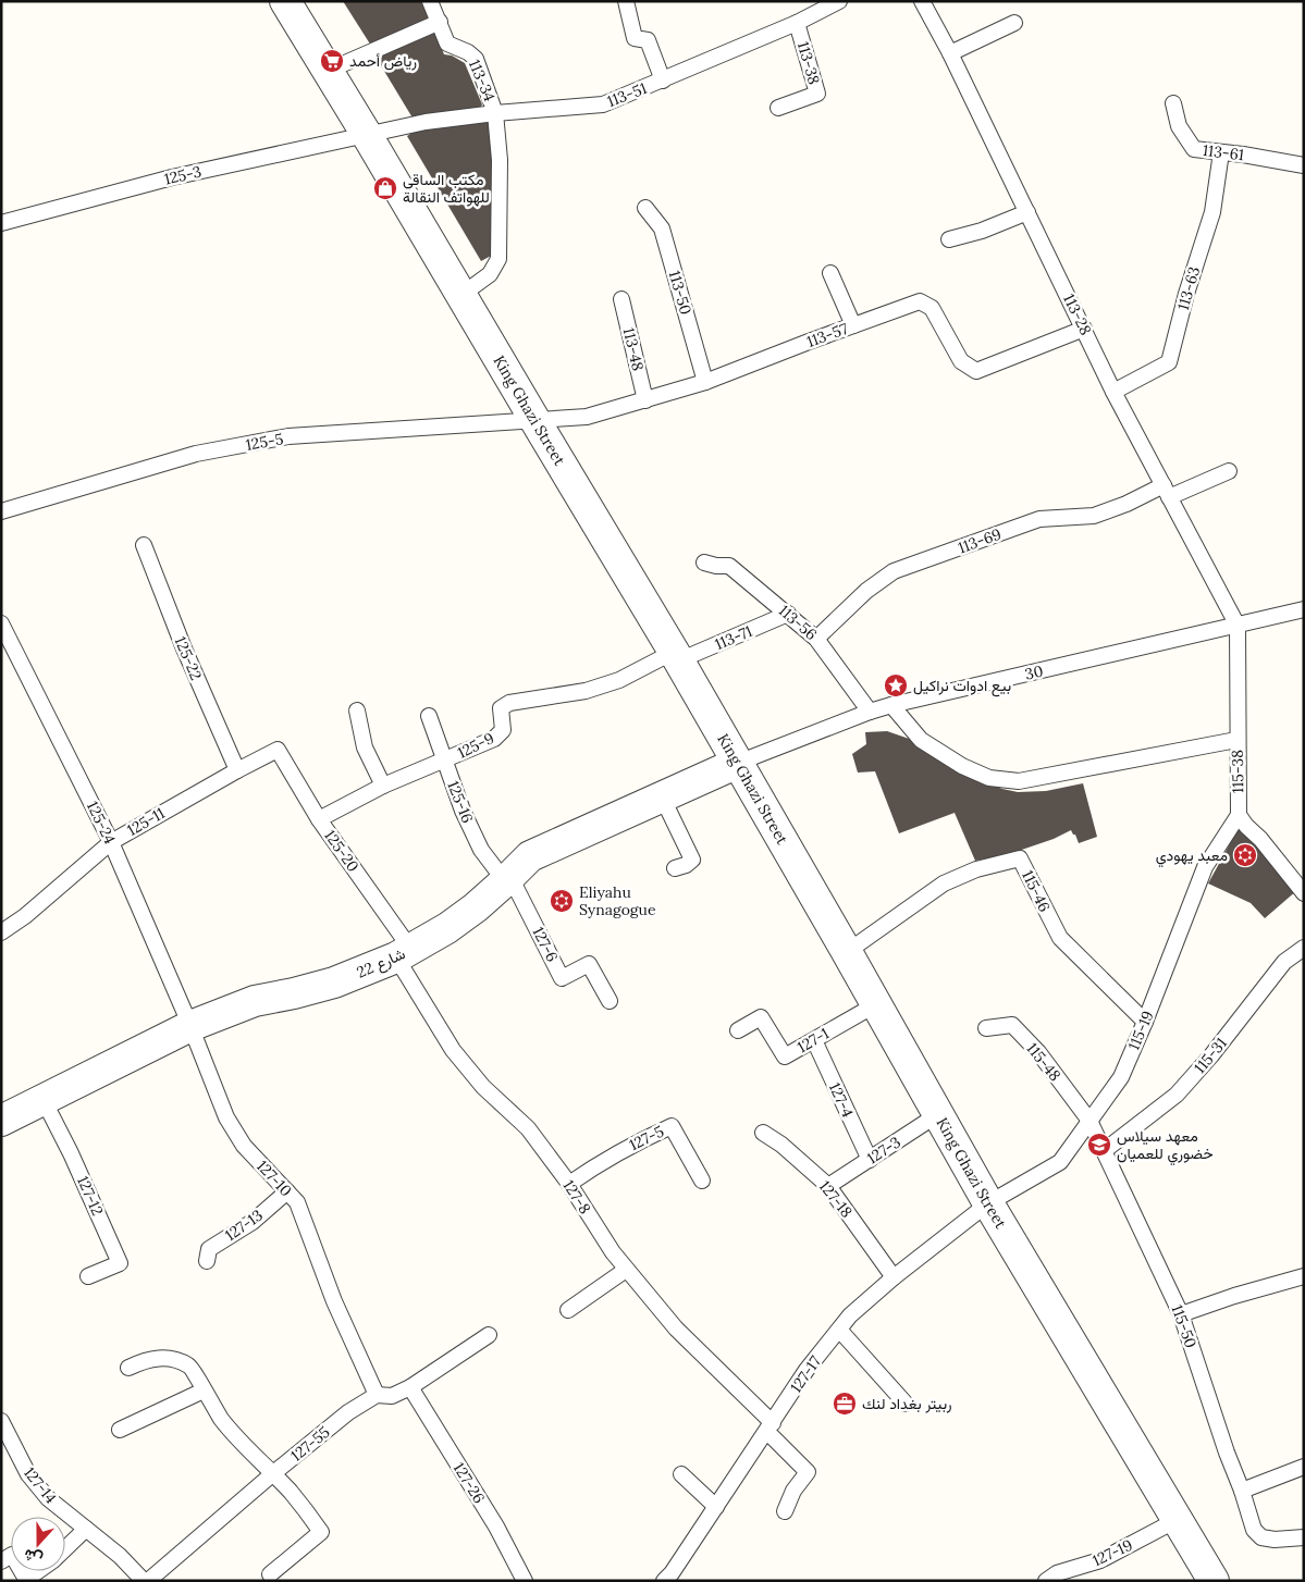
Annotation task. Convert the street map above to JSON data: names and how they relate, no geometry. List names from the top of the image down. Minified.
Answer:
{"streets":{"street":["King Ghazi Street","شارع 22"],"lane":["113-38","113-34","113-51","113-61","125-3","113-63","113-50","113-28","113-57","113-48","125-5","113-69","113-56","113-71","125-22","30","125-9","115-38","125-16","125-11","125-24","125-20","115-46","127-6","115-19","127-1","115-31","115-48","127-4","127-5","127-3","127-10","127-12","127-8","127-18","127-13","115-50","127-17","127-55","127-26","127-14","127-19"]},"crossings":[["113-38","113-51"],["113-34","113-51"],["113-34","King Ghazi Street"],["113-51","125-3"],["113-51","King Ghazi Street"],["113-61","113-63"],["125-3","King Ghazi Street"],["113-63","113-28"],["113-50","113-57"],["113-28","113-57"],["113-28","113-69"],["113-28","30"],["113-28","115-38"],["113-57","113-48"],["113-57","King Ghazi Street"],["113-57","125-5"],["King Ghazi Street","125-5"],["King Ghazi Street","113-71"],["King Ghazi Street","30"],["King Ghazi Street","125-9"],["King Ghazi Street","115-46"],["King Ghazi Street","شارع 22"],["King Ghazi Street","115-19"],["King Ghazi Street","127-1"],["King Ghazi Street","127-3"],["King Ghazi Street","127-17"],["King Ghazi Street","127-19"],["113-69","113-56"],["113-56","113-71"],["113-56","30"],["113-71","125-9"],["125-22","125-11"],["30","115-38"],["30","شارع 22"],["125-9","125-16"],["125-9","125-20"],["115-38","115-19"],["125-16","127-6"],["125-16","شارع 22"],["125-11","125-24"],["125-11","125-20"],["125-24","شارع 22"],["125-24","127-10"],["125-20","شارع 22"],["125-20","127-8"],["115-46","115-19"],["127-6","شارع 22"],["شارع 22","127-10"],["شارع 22","127-12"],["شارع 22","127-8"],["115-19","115-48"],["115-19","115-50"],["115-19","127-17"],["127-1","127-4"],["115-31","115-50"],["115-48","115-50"],["127-4","127-3"],["127-5","127-8"],["127-3","127-18"],["127-10","127-13"],["127-10","127-55"],["127-8","127-17"],["127-18","127-17"],["127-55","127-26"]],"places":{"supermarket":["رياض أحمد"],"shop":["مكتب الساقي للهواتف النقالة"],"place":["بيع ادوات نراكيل"],"synagogue":["معبد يهودي","Eliyahu Synagogue"],"school or university":["معهد سيلاس خضوري للعميان"],"office":["ربيتر بغداد لنك"]},"north":"bottom"}
